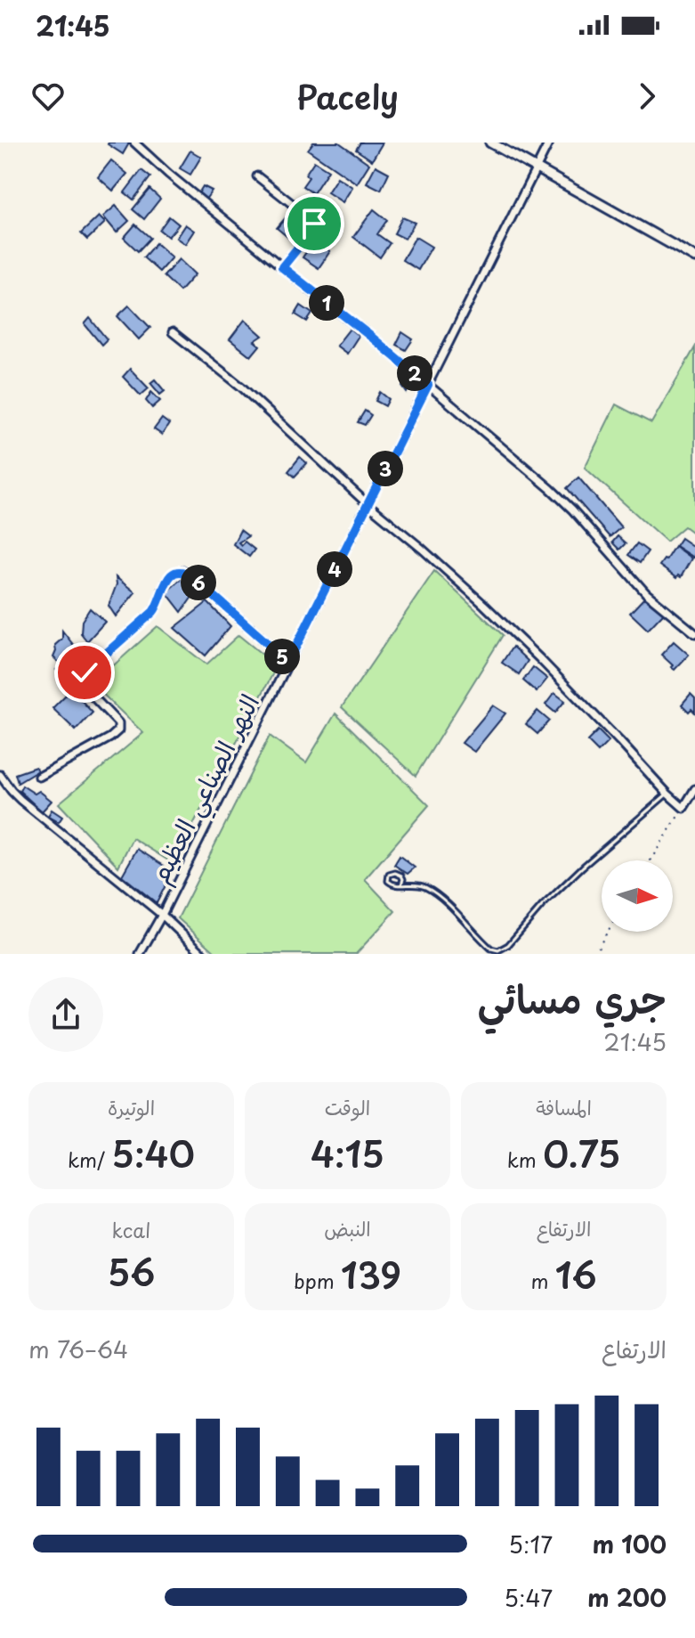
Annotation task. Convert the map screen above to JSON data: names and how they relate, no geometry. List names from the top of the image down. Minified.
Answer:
{"streets":{"street":["النهر الصناعي العظيم"]},"north":"right","page":{"status":"21:45","header":"Pacely","pins":["1","2","3","4","6","5"],"heading":["جري مسائي","21:45"],"stats":[["المسافة","0.75 km"],["الوقت","4:15"],["الوتيرة","5:40 /km"],["الارتفاع","16 m"],["النبض","139 bpm"],["kcal","56"]],"chart":["الارتفاع","64–76 m"],"list":[{"name":"100 m","note":"5:17"},{"name":"200 m","note":"5:47"}]}}
